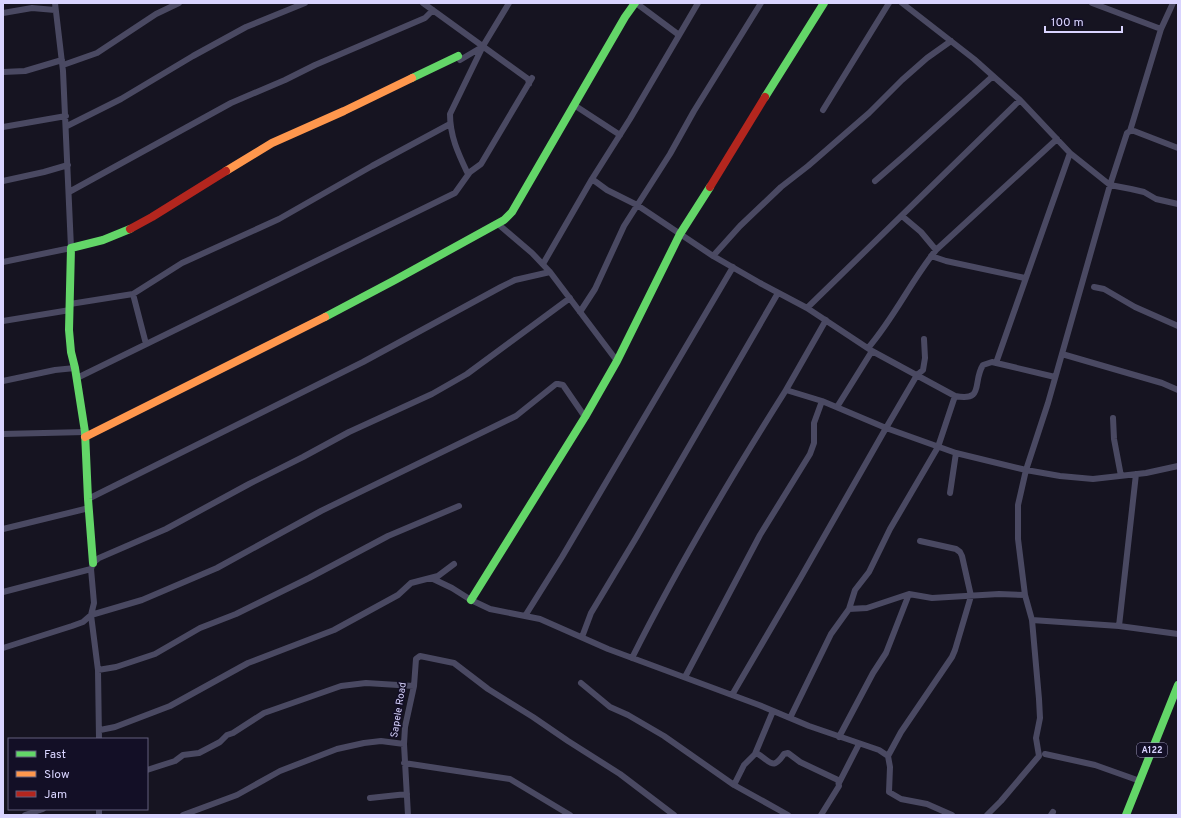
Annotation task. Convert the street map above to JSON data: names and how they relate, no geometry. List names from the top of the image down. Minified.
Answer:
{"streets":{"main road":["A122"],"street":["Sapele Road"]},"legend":["Fast","Slow","Jam"],"scale_bar":"100 m"}
